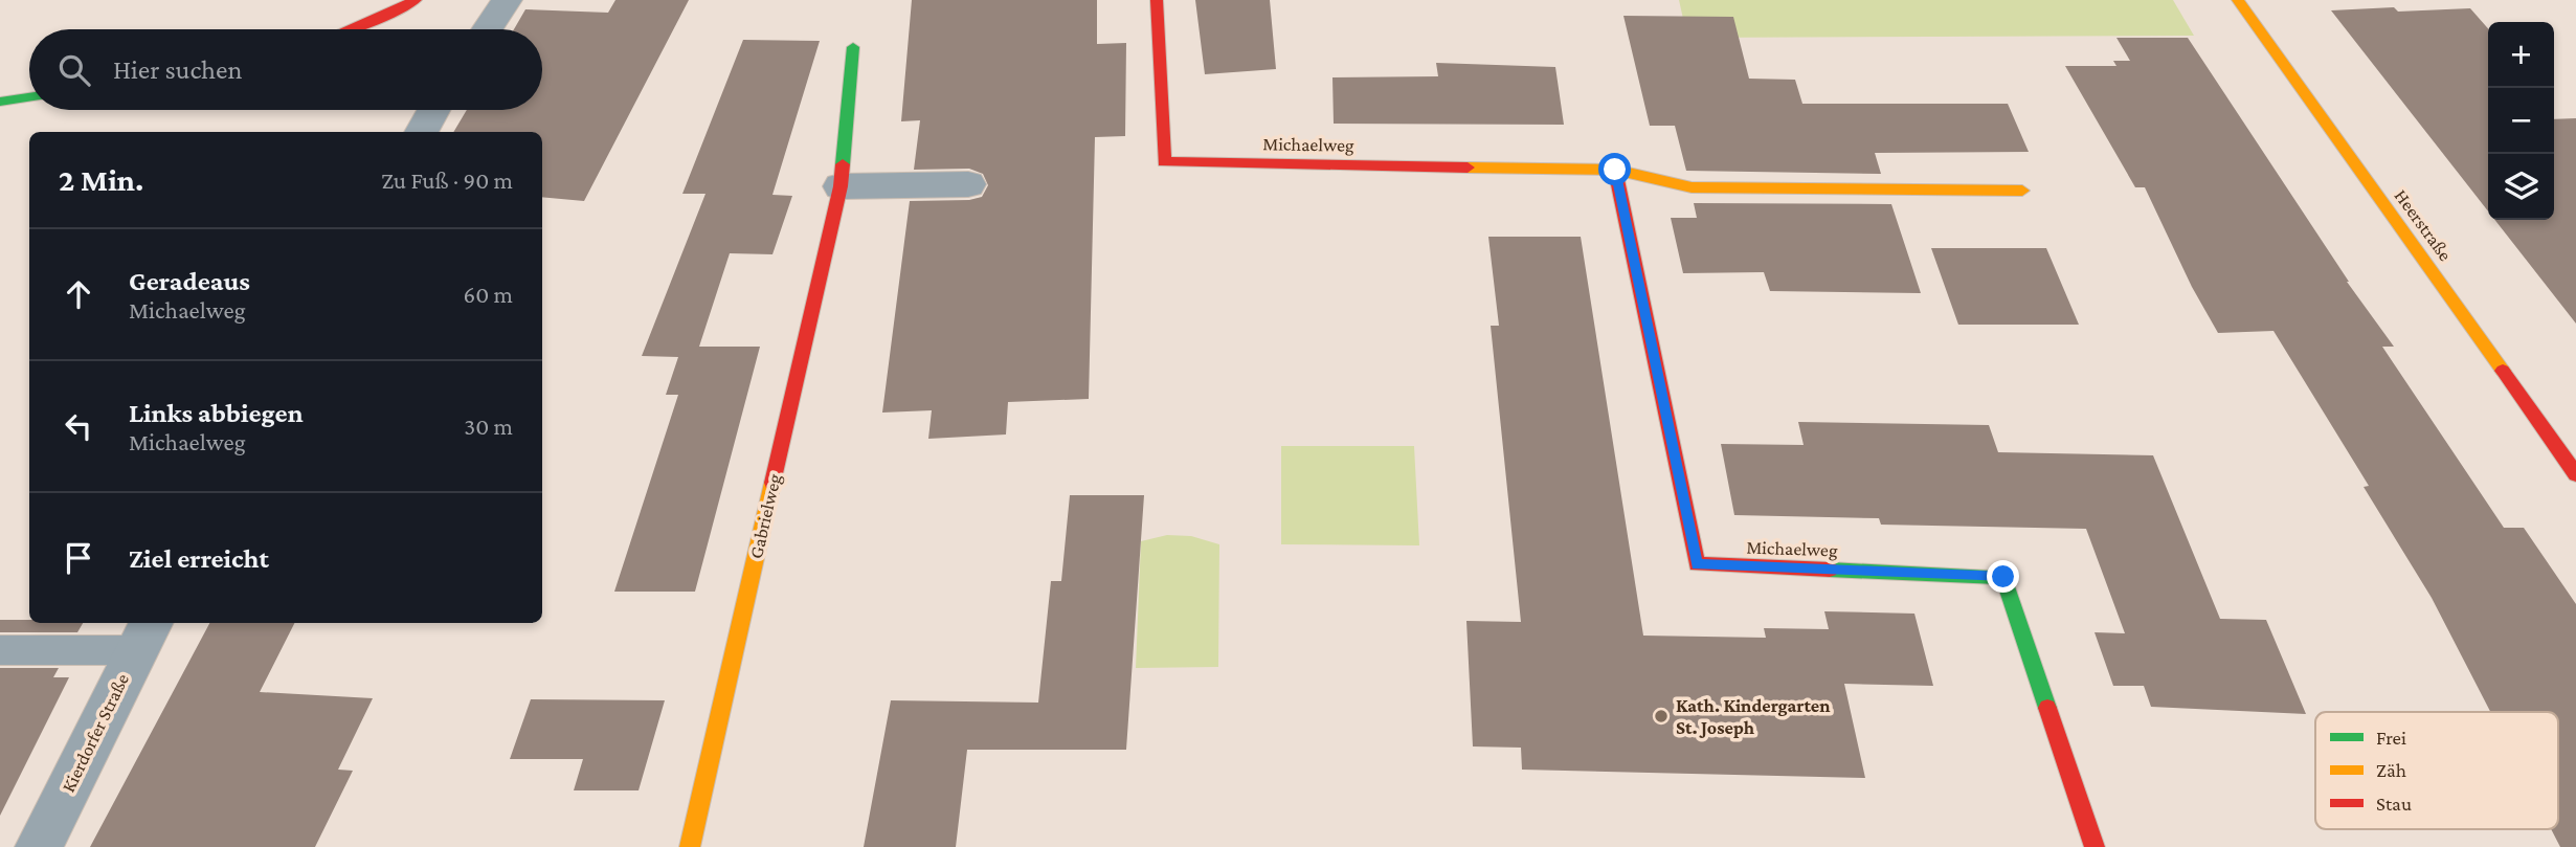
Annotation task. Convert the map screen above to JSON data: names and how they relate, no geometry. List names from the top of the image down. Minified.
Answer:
{"streets":{"street":["Michaelweg","Heerstraße","Gabrielweg","Kierdorfer Straße"]},"places":["Kath. Kindergarten St. Joseph"],"legend":["Frei","Zäh","Stau"],"page":{"map_buttons":["+","−"],"search":"Hier suchen","heading":["2 Min.","Zu Fuß · 90 m"],"list":[["Geradeaus","Michaelweg","60 m"],["Links abbiegen","Michaelweg","30 m"],"Ziel erreicht"]}}
